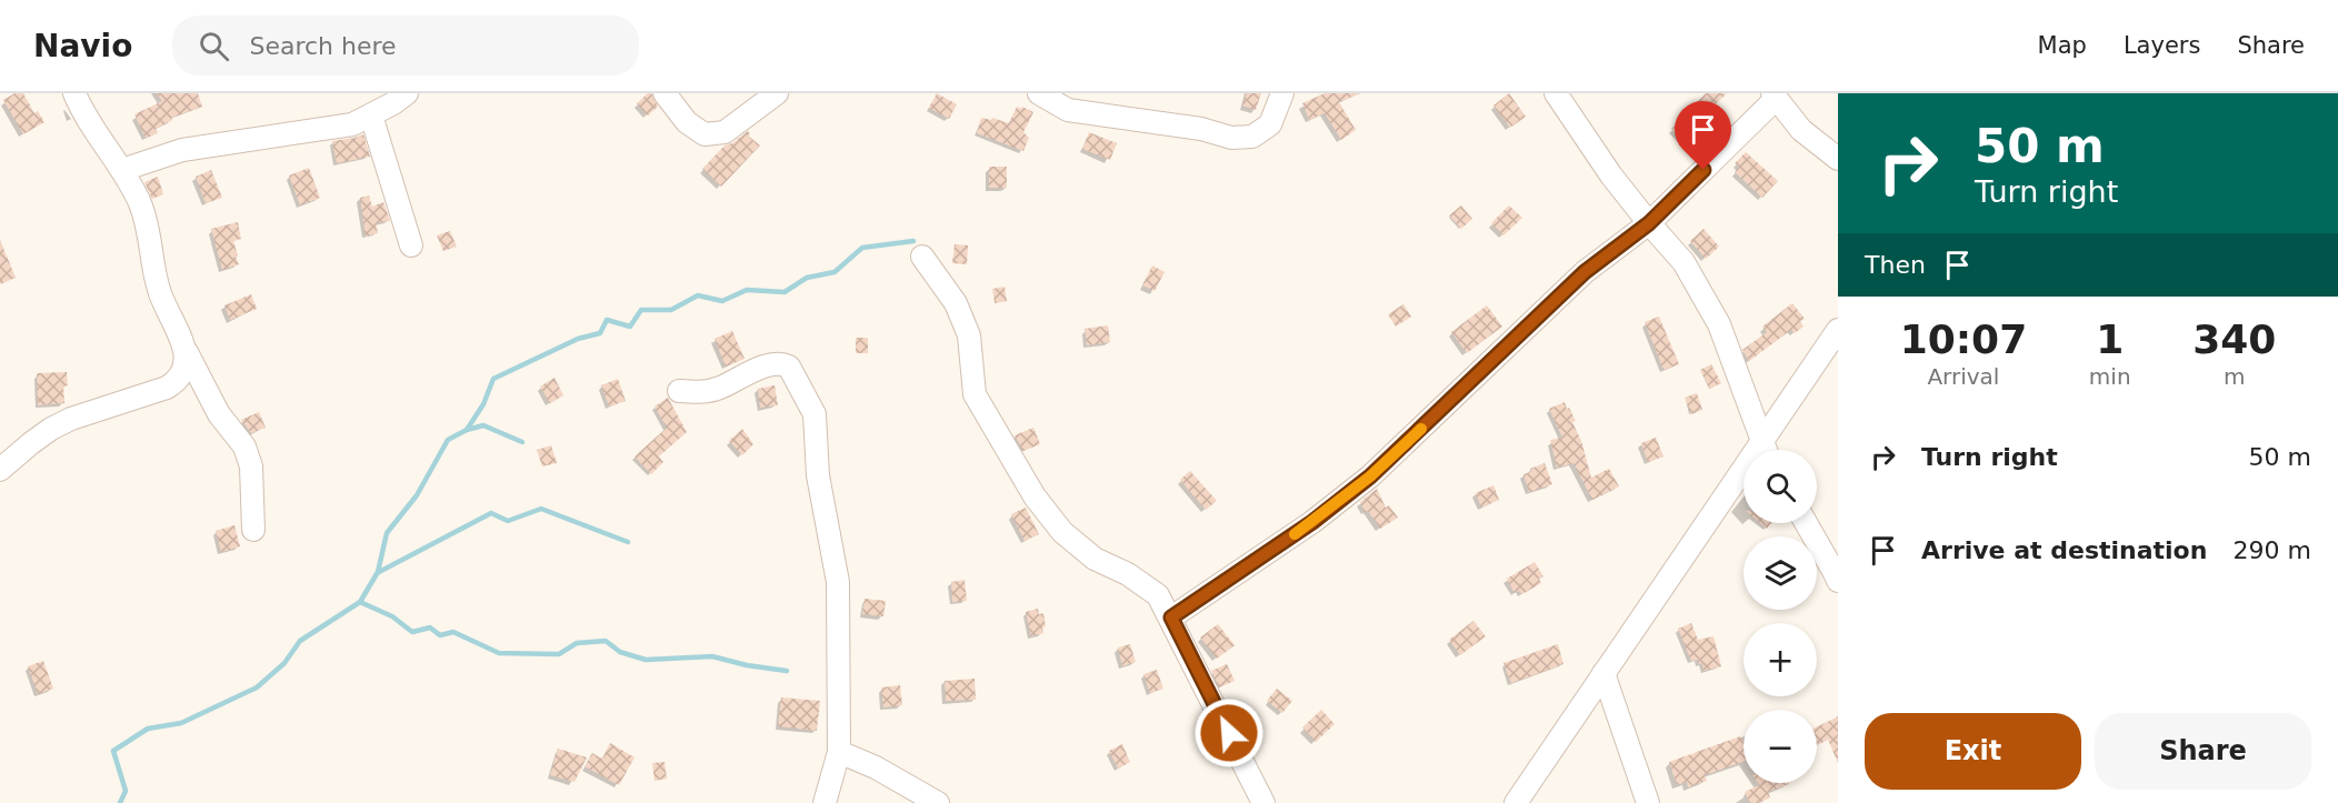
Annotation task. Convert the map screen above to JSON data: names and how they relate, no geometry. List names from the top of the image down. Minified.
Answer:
{"page":{"header":"Navio","search":"Search here","nav":["Map","Layers","Share"],"turn":["50 m","Turn right"],"then":"Then","eta":["10:07","Arrival","1","min","340","m"],"list":[{"name":"Turn right","value":"50 m"},{"name":"Arrive at destination","value":"290 m"}],"map_buttons":["+","−"],"buttons":["Exit","Share"]}}
